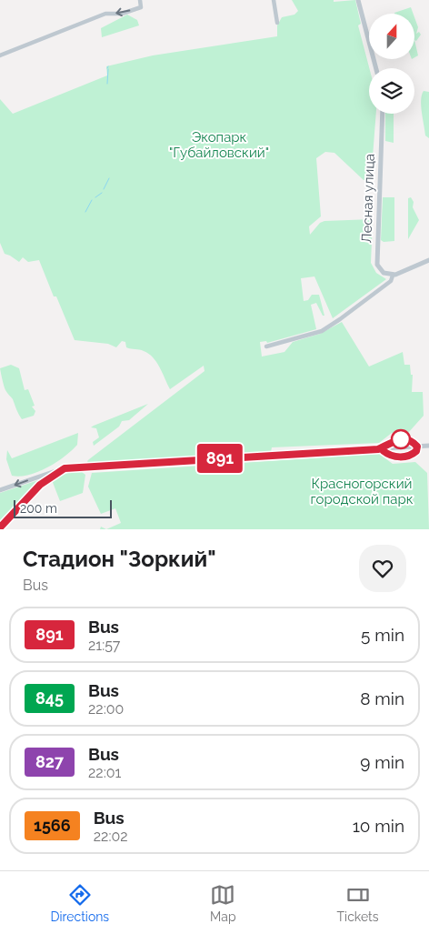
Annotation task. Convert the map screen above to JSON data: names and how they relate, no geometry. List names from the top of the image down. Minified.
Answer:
{"streets":{"street":["Лесная улица"]},"parks":["Экопарк \"Губайловский\"","Красногорский городской парк"],"lines":["bus line 891"],"scale_bar":"200 m","north":"top","page":{"on_map":"891","scale":"200 m","heading":["Стадион \"Зоркий\"","Bus"],"list":[{"mark":"891","name":"Bus","note":"21:57","value":"5 min"},{"mark":"845","name":"Bus","note":"22:00","value":"8 min"},{"mark":"827","name":"Bus","note":"22:01","value":"9 min"},{"mark":"1566","name":"Bus","note":"22:02","value":"10 min"}],"tabs":["Directions","Map","Tickets"]}}
